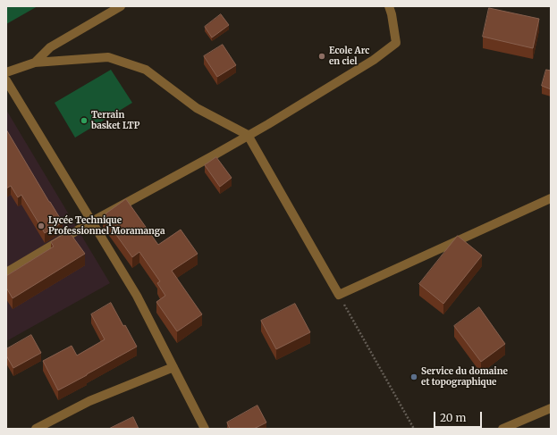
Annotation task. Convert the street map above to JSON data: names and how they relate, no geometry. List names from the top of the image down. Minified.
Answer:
{"places":["Ecole Arc en ciel","Terrain basket LTP","Lycée Technique Professionnel Moramanga","Service du domaine et topographique"],"scale_bar":"20 m"}
